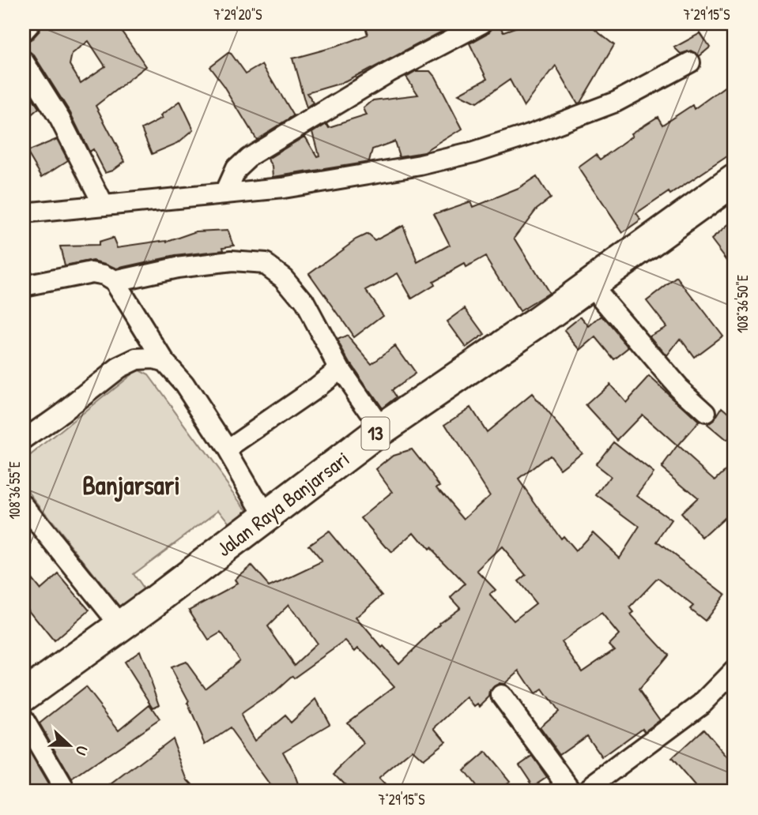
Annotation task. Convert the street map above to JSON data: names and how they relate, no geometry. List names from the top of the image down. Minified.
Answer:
{"streets":{"highway":["13","Jalan Raya Banjarsari"]},"districts":["Banjarsari"],"north":"right","coordinates":["7°29'20\"S","7°29'15\"S","108°36'50\"E","108°36'55\"E"]}
